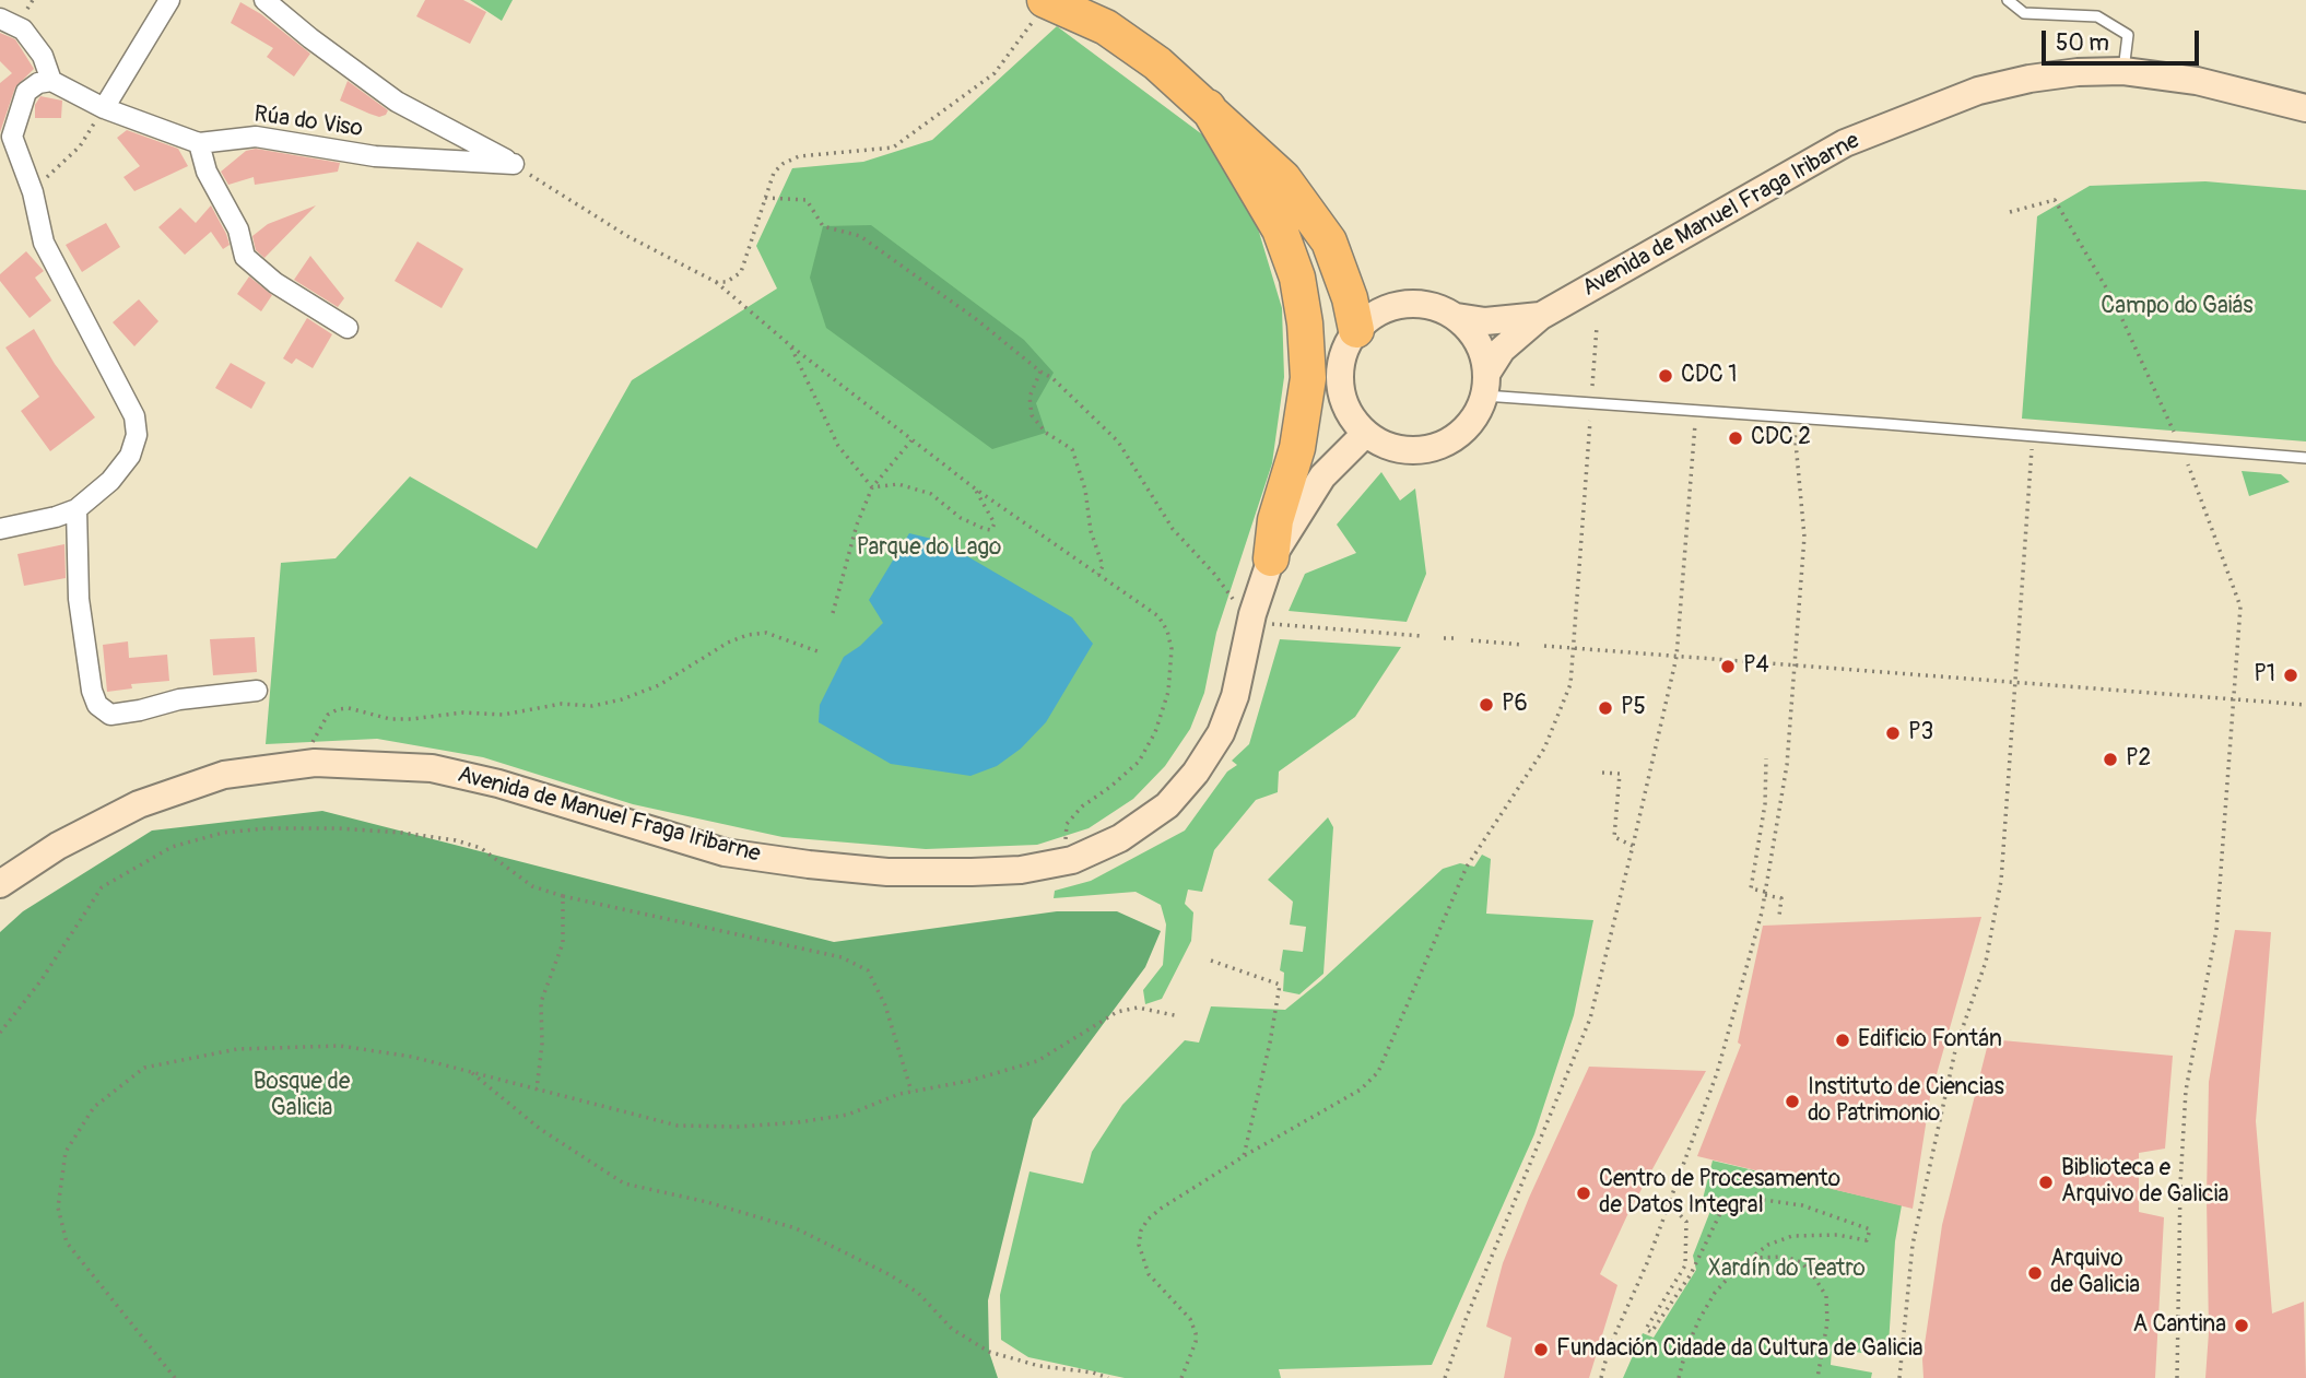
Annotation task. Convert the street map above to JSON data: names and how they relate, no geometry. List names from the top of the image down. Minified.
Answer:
{"streets":{"street":["Rúa do Viso","Avenida de Manuel Fraga Iribarne"]},"parks":["Campo do Gaiás","Parque do Lago","Bosque de Galicia","Xardín do Teatro"],"places":["CDC 1","CDC 2","P4","P1","P6","P5","P3","P2","Edificio Fontán","Instituto de Ciencias do Patrimonio","Biblioteca e Arquivo de Galicia","Centro de Procesamento de Datos Integral","Arquivo de Galicia","A Cantina","Fundación Cidade da Cultura de Galicia"],"scale_bar":"50 m"}
